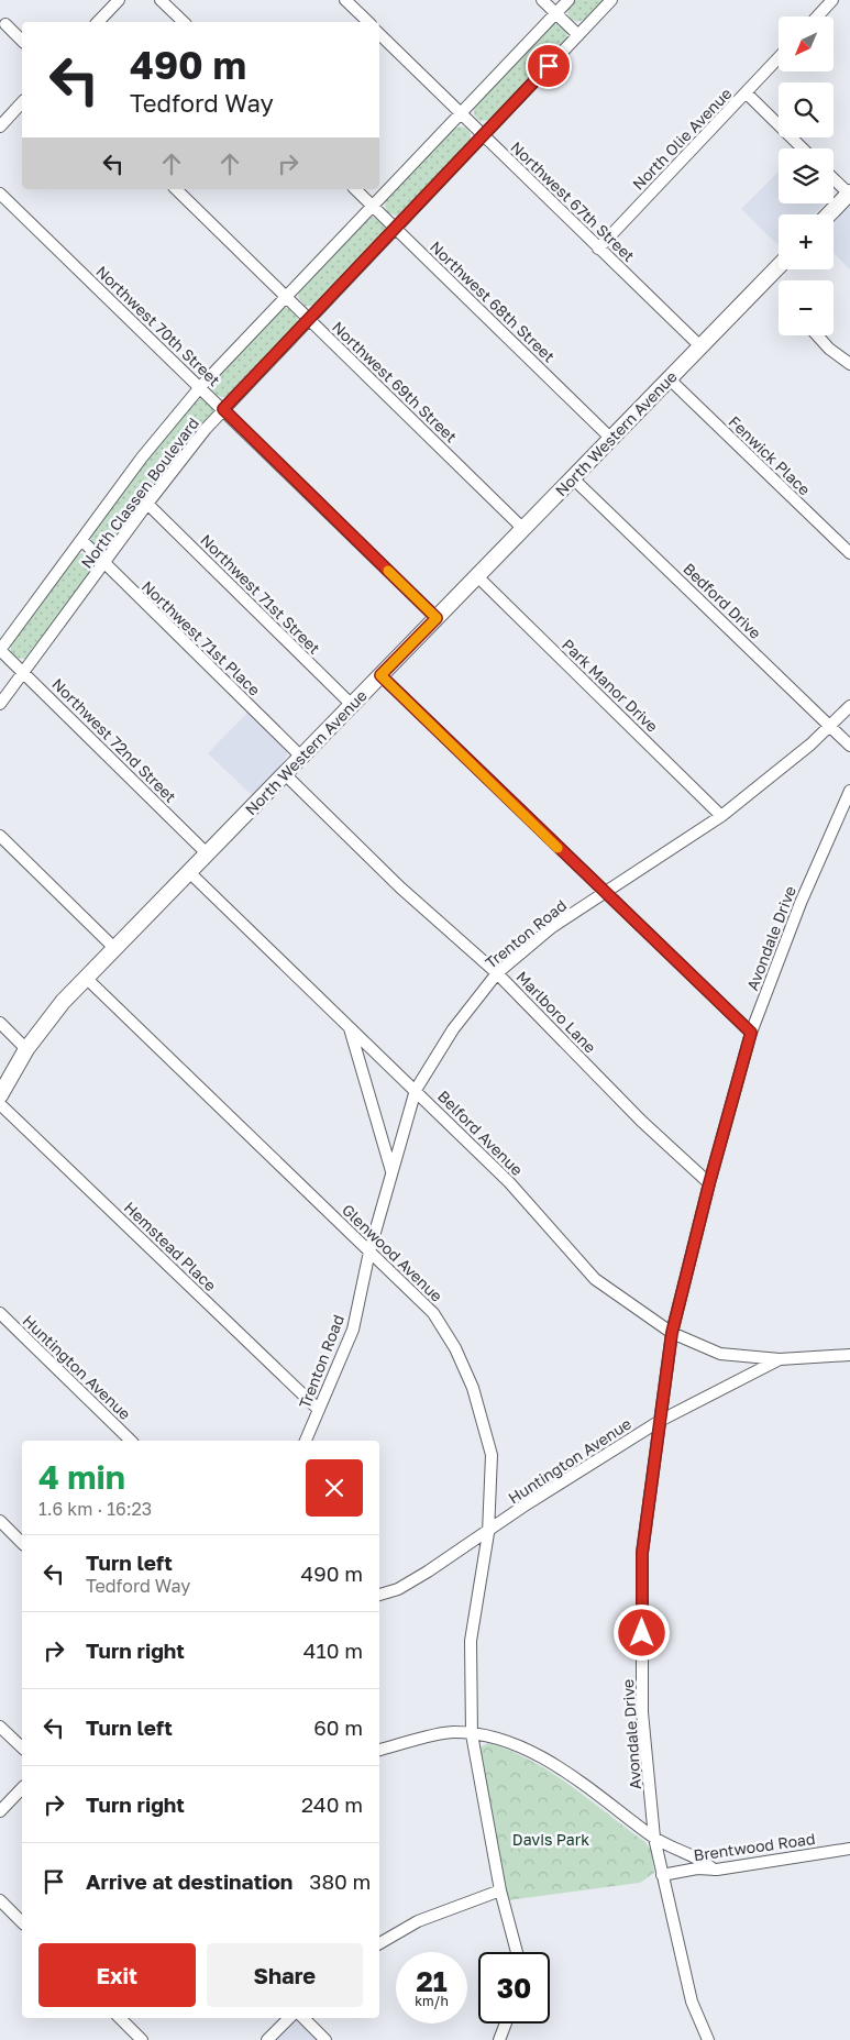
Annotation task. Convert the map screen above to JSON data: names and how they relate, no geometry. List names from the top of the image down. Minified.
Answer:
{"streets":{"main road":["North Western Avenue"],"street":["North Olie Avenue","Northwest 67th Street","Northwest 68th Street","Northwest 70th Street","Northwest 69th Street","Fenwick Place","North Classen Boulevard","Northwest 71st Street","Bedford Drive","Northwest 71st Place","Park Manor Drive","Northwest 72nd Street","Trenton Road","Avondale Drive","Marlboro Lane","Belford Avenue","Hemstead Place","Glenwood Avenue","Huntington Avenue","Brentwood Road"]},"crossings":[["North Olie Avenue","Northwest 67th Street"],["Northwest 67th Street","North Western Avenue"],["Northwest 67th Street","North Classen Boulevard"],["Northwest 68th Street","North Western Avenue"],["Northwest 68th Street","North Classen Boulevard"],["Northwest 70th Street","North Western Avenue"],["Northwest 70th Street","North Classen Boulevard"],["Northwest 69th Street","North Western Avenue"],["Northwest 69th Street","North Classen Boulevard"],["North Western Avenue","Fenwick Place"],["North Western Avenue","Northwest 71st Street"],["North Western Avenue","Bedford Drive"],["North Western Avenue","Northwest 71st Place"],["North Western Avenue","Park Manor Drive"],["North Western Avenue","Northwest 72nd Street"],["North Western Avenue","Marlboro Lane"],["North Western Avenue","Belford Avenue"],["North Western Avenue","Glenwood Avenue"],["North Classen Boulevard","Northwest 71st Street"],["North Classen Boulevard","Northwest 71st Place"],["North Classen Boulevard","Northwest 72nd Street"],["Bedford Drive","Trenton Road"],["Park Manor Drive","Trenton Road"],["Trenton Road","Marlboro Lane"],["Trenton Road","Belford Avenue"],["Trenton Road","Hemstead Place"],["Trenton Road","Glenwood Avenue"],["Avondale Drive","Marlboro Lane"],["Avondale Drive","Belford Avenue"],["Avondale Drive","Huntington Avenue"],["Avondale Drive","Brentwood Road"],["Belford Avenue","Huntington Avenue"],["Glenwood Avenue","Huntington Avenue"]],"parks":["Davis Park"],"north":"bottom left","page":{"map_buttons":["+","−"],"turn":["490 m","Tedford Way"],"heading":["4 min","1.6 km · 16:23"],"list":[{"name":"Turn left","note":"Tedford Way","value":"490 m"},{"name":"Turn right","value":"410 m"},{"name":"Turn left","value":"60 m"},{"name":"Turn right","value":"240 m"},{"name":"Arrive at destination","value":"380 m"}],"buttons":["Exit","Share"],"speed":"21 km/h","limit":"30"}}
